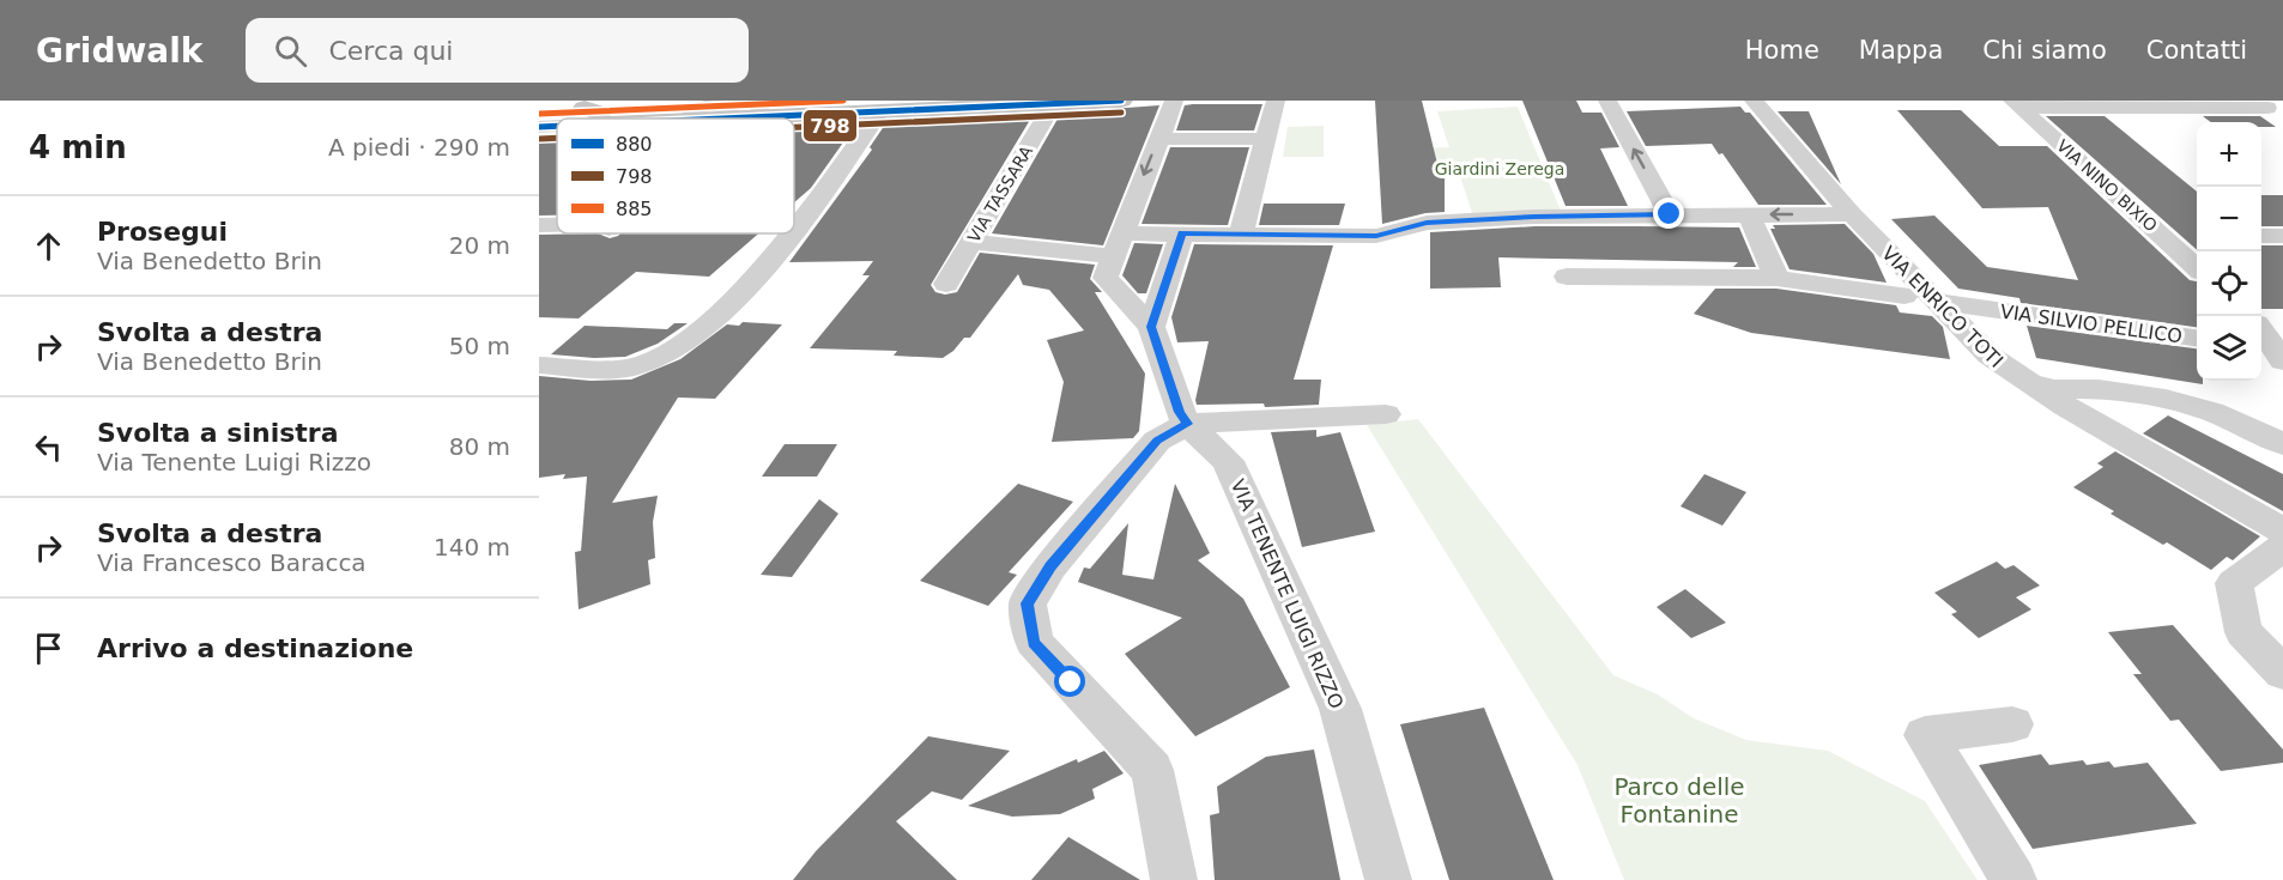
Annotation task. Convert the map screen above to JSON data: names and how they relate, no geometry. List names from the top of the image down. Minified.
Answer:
{"streets":{"street":["VIA NINO BIXIO","VIA TASSARA","VIA ENRICO TOTI","VIA SILVIO PELLICO","VIA TENENTE LUIGI RIZZO"]},"crossings":[["VIA ENRICO TOTI","VIA SILVIO PELLICO"]],"parks":["Giardini Zerega","Parco delle Fontanine"],"lines":["transit line 880","transit line 885","transit line 798"],"legend":["880","798","885"],"page":{"header":"Gridwalk","search":"Cerca qui","nav":["Home","Mappa","Chi siamo","Contatti"],"heading":["4 min","A piedi · 290 m"],"map_buttons":["+","−"],"list":[["Prosegui","Via Benedetto Brin","20 m"],["Svolta a destra","Via Benedetto Brin","50 m"],["Svolta a sinistra","Via Tenente Luigi Rizzo","80 m"],["Svolta a destra","Via Francesco Baracca","140 m"],"Arrivo a destinazione"]}}
